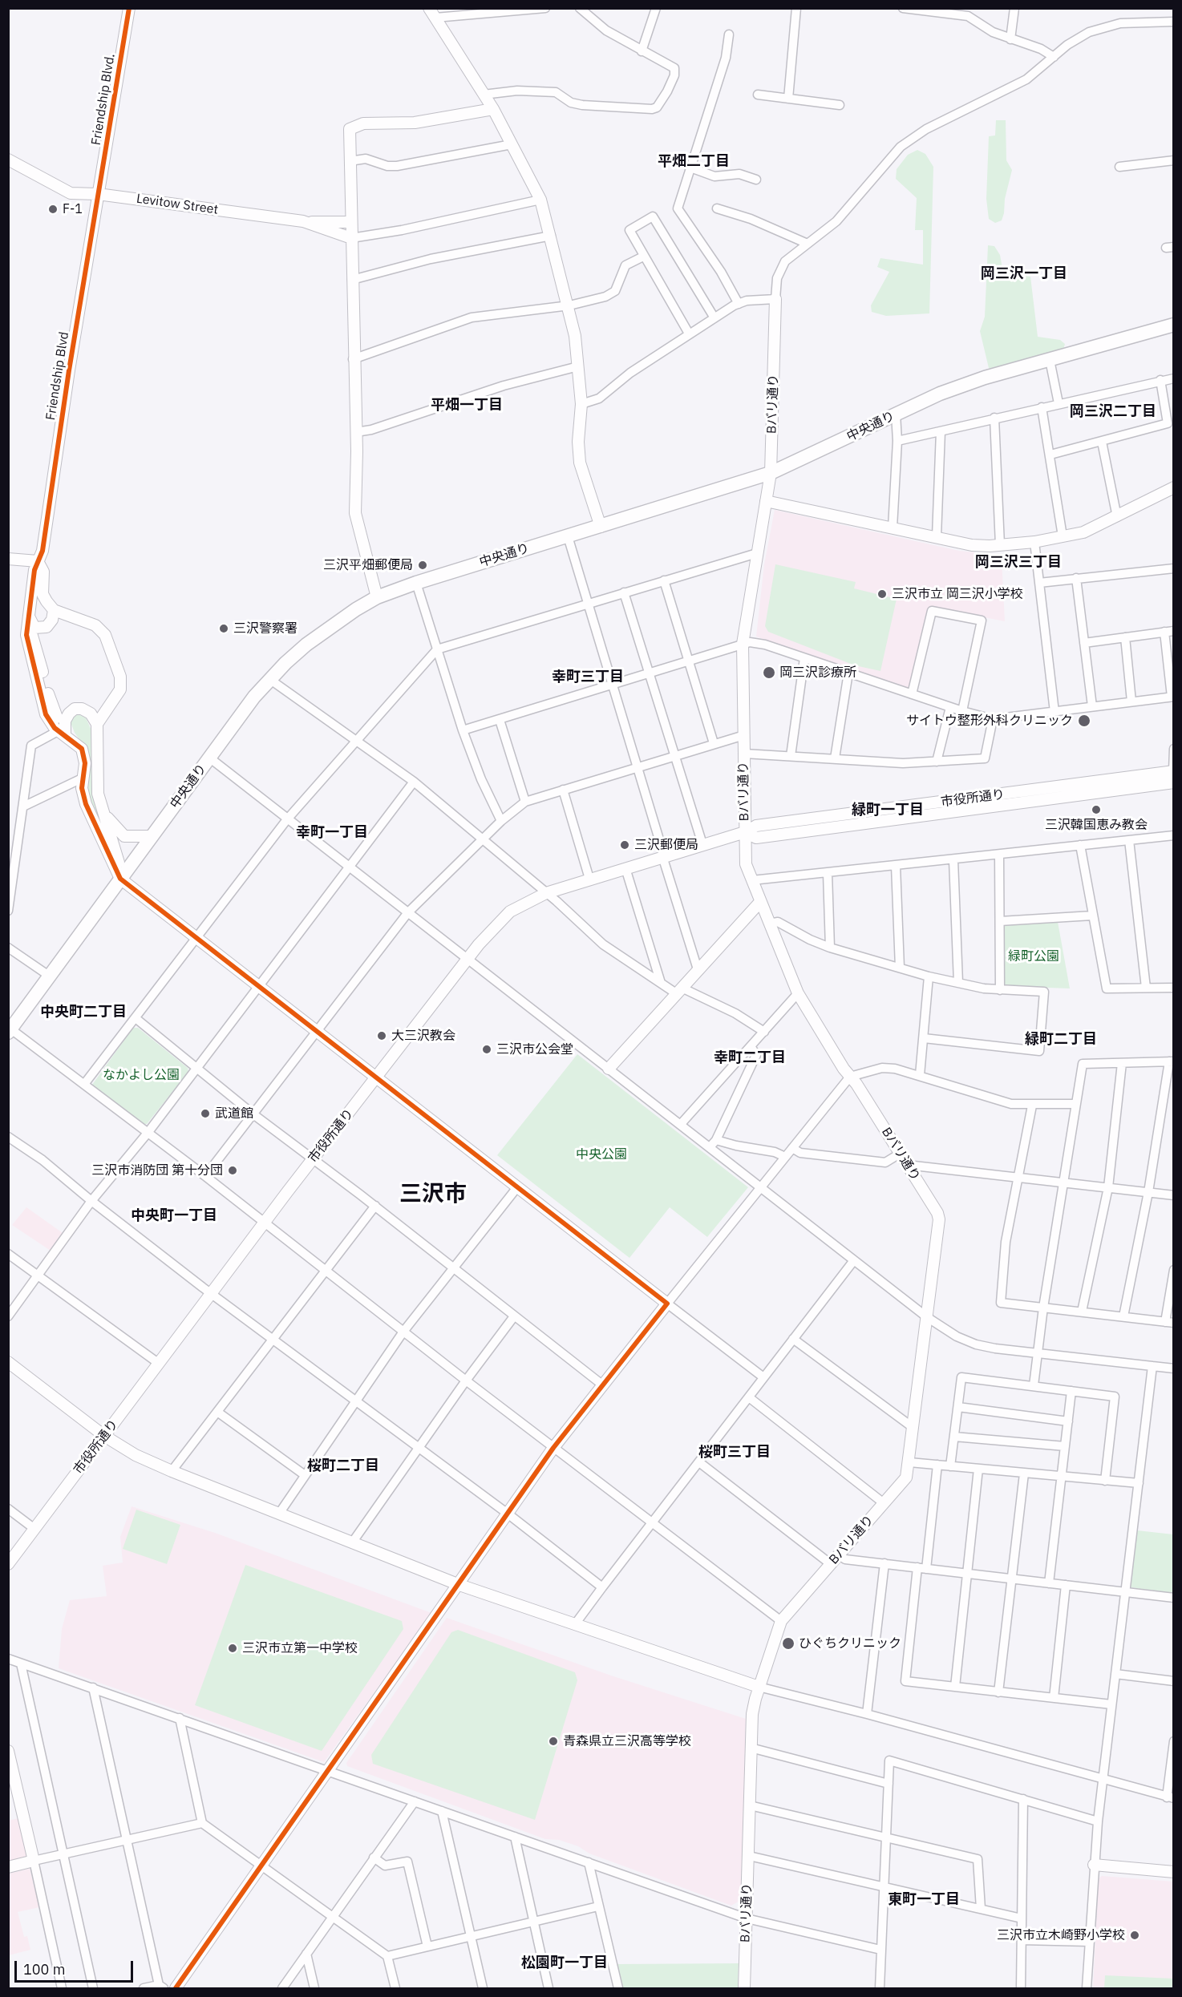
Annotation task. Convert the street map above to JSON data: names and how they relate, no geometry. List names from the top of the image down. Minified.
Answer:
{"streets":{"main road":["中央通り"],"street":["Friendship Blvd.","Levitow Street","Friendship Blvd","Bバリ通り","市役所通り"]},"crossings":[["Friendship Blvd.","Levitow Street"],["Friendship Blvd.","Friendship Blvd"],["Levitow Street","Friendship Blvd"],["Bバリ通り","中央通り"],["Bバリ通り","市役所通り"]],"districts":["平畑二丁目","岡三沢一丁目","平畑一丁目","岡三沢二丁目","岡三沢三丁目","幸町三丁目","緑町一丁目","幸町一丁目","中央町二丁目","緑町二丁目","幸町二丁目","三沢市","中央町一丁目","桜町三丁目","桜町二丁目","東町一丁目","松園町一丁目"],"parks":["緑町公園","なかよし公園","中央公園"],"places":["F-1","三沢平畑郵便局","三沢市立 岡三沢小学校","三沢警察署","岡三沢診療所","サイトウ整形外科クリニック","三沢韓国恵み教会","三沢郵便局","大三沢教会","三沢市公会堂","武道館","三沢市消防団 第十分団","ひぐちクリニック","三沢市立第一中学校","青森県立三沢高等学校","三沢市立木崎野小学校"],"scale_bar":"100 m"}
